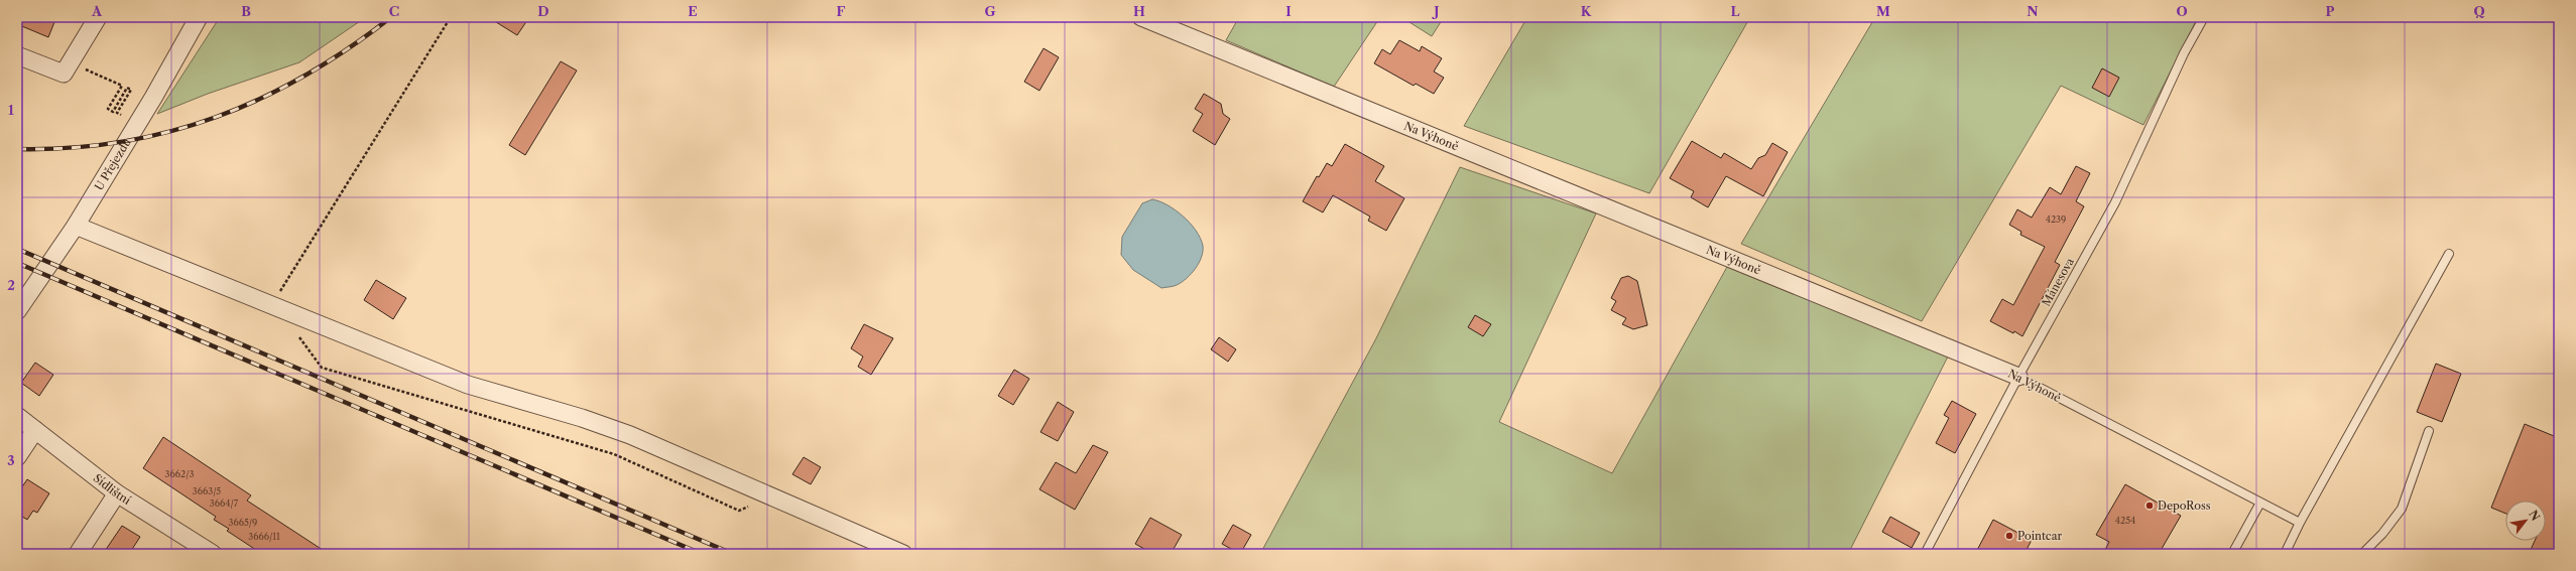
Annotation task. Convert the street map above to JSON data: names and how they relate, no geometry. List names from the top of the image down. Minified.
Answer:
{"streets":{"street":["Na Výhoně","U Přejezdu","Sídlištní"],"lane":["Mánesova"]},"crossings":[["Na Výhoně","Mánesova"]],"places":["DepoRoss","Pointcar"],"house_numbers":["4239","3662/3","3663/5","3664/7","4254","3665/9","3666/11"],"north":"top right","grid":{"columns":["A","B","C","D","E","F","G","H","I","J","K","L","M","N","O","P","Q"],"rows":["1","2","3"]}}
